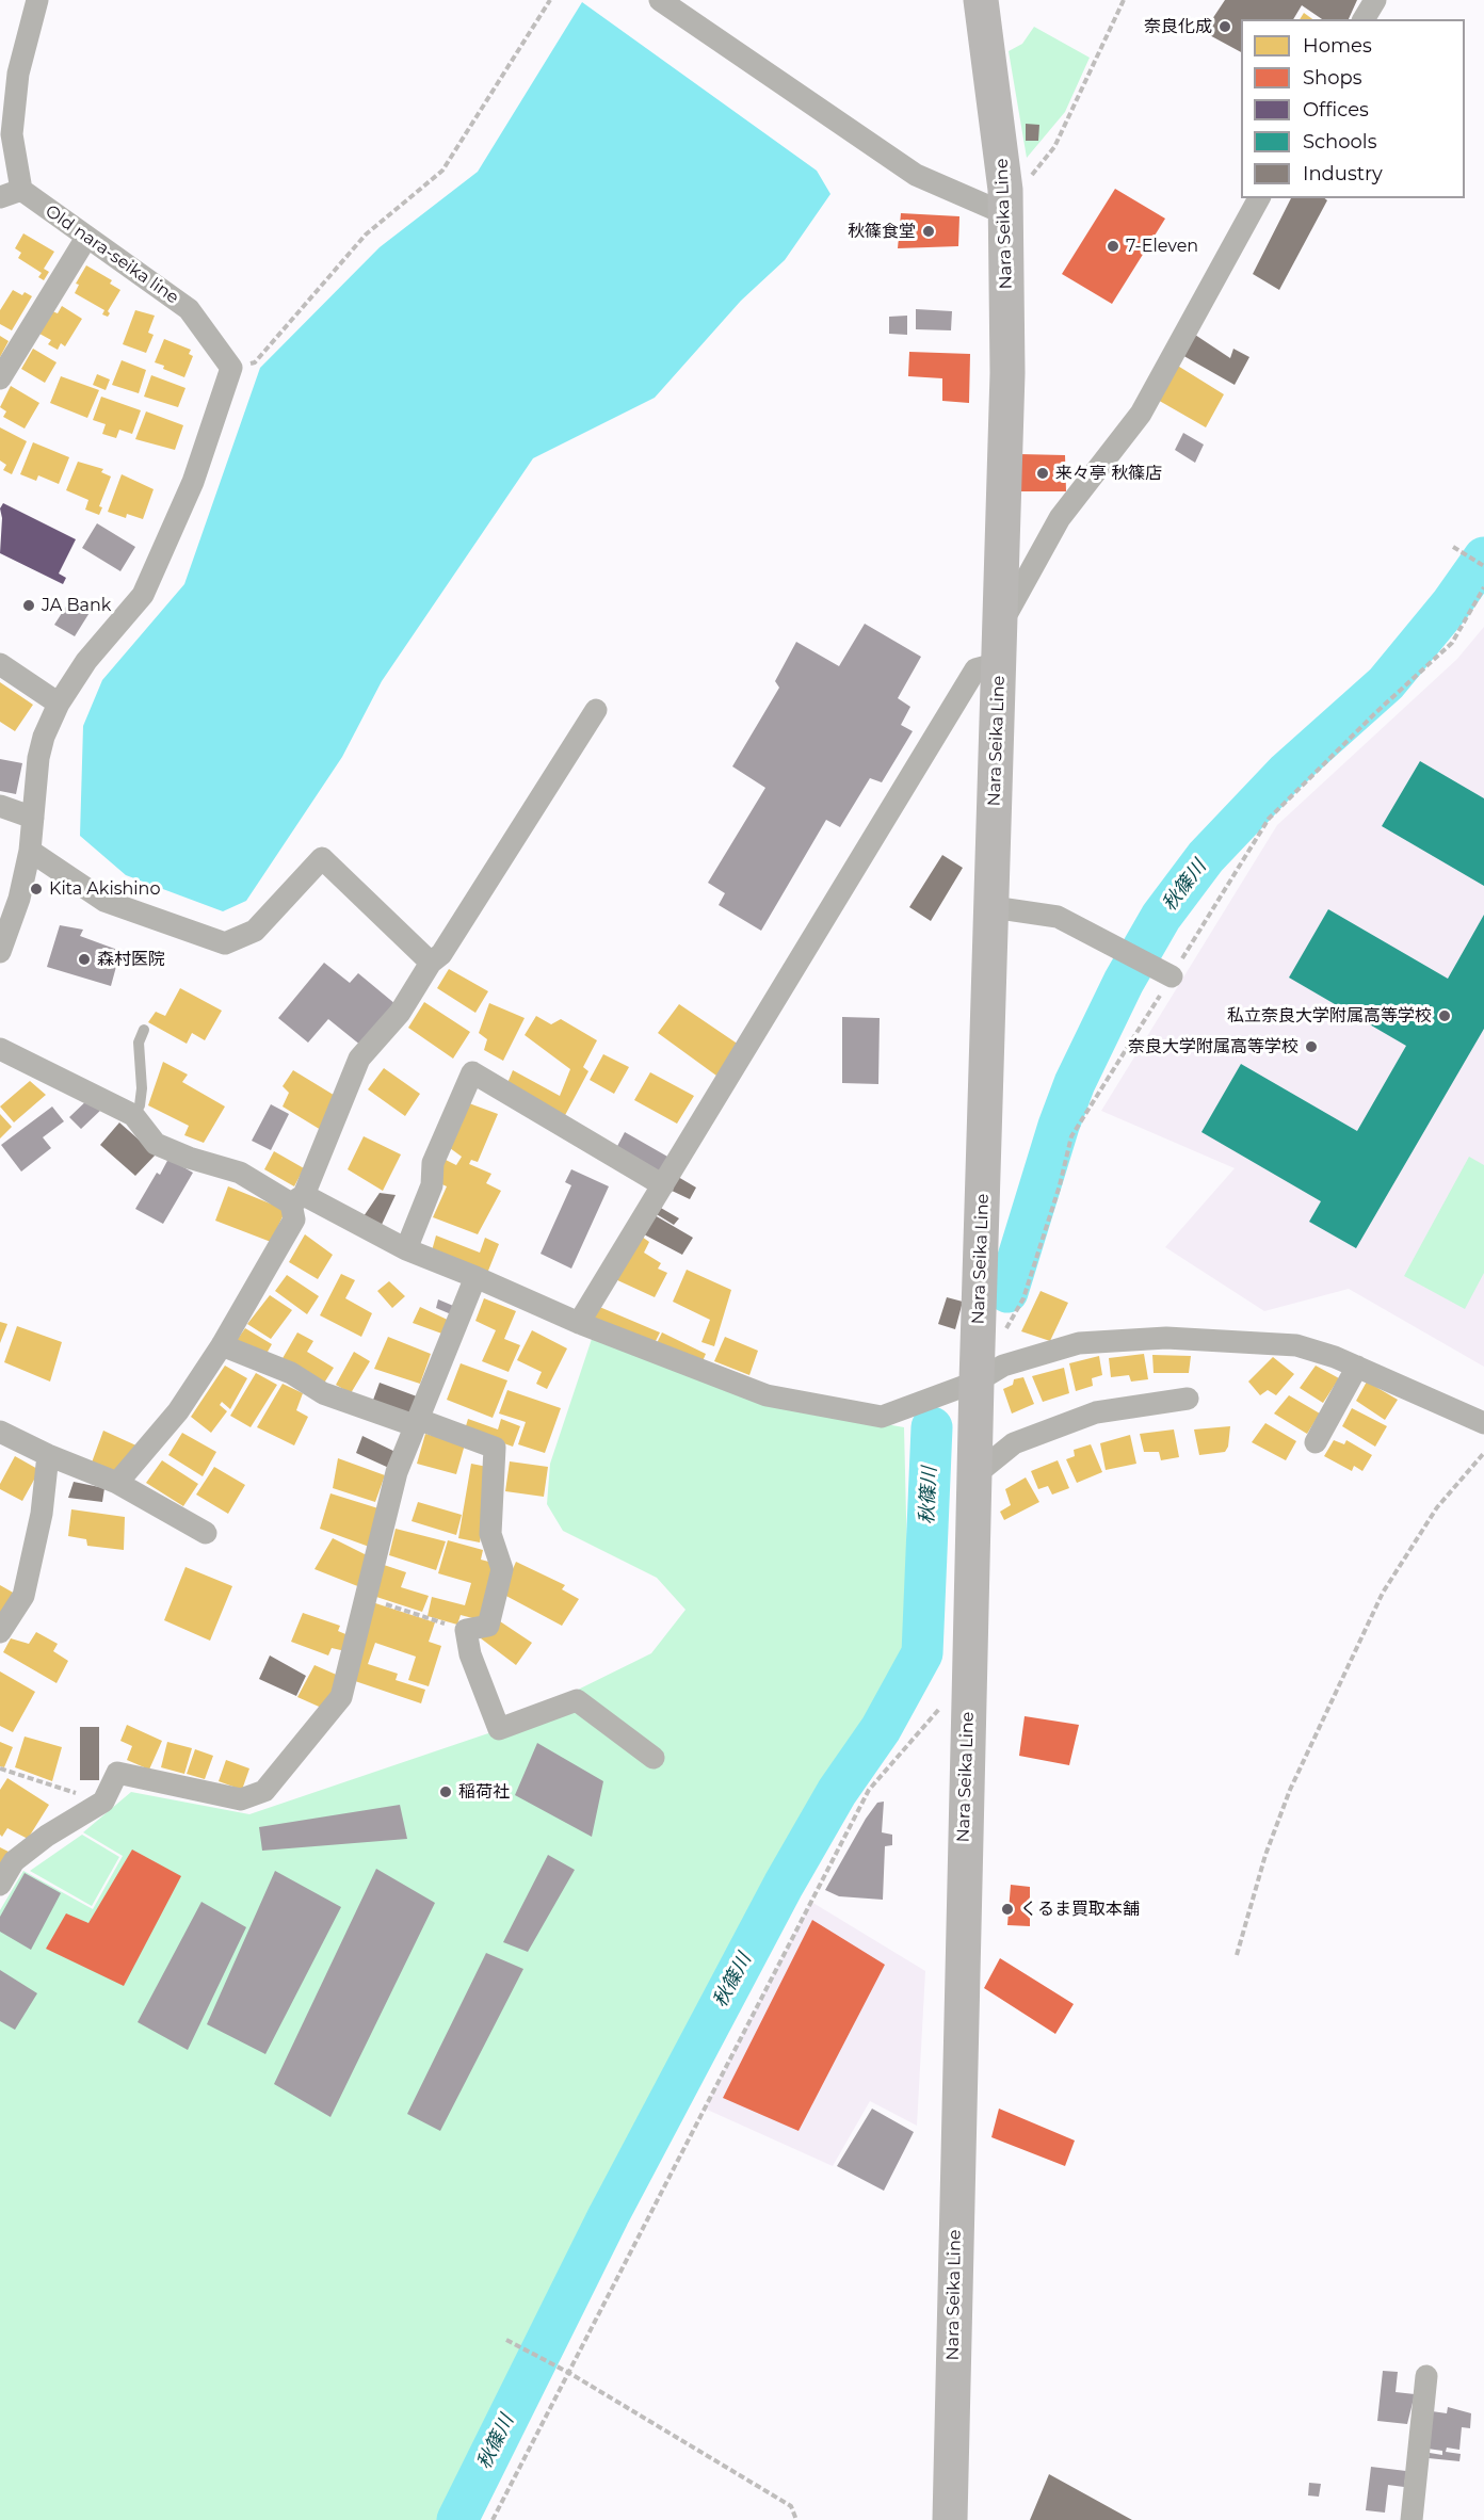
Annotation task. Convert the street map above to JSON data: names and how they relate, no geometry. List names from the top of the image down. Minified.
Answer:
{"streets":{"main road":["Nara Seika Line"],"street":["Old nara-seika line"]},"water":["秋篠川"],"places":["奈良化成","秋篠食堂","7-Eleven","来々亭 秋篠店","JA Bank","Kita Akishino","森村医院","私立奈良大学附属高等学校","奈良大学附属高等学校","稲荷社","くるま買取本舗"],"legend":["Homes","Shops","Offices","Schools","Industry"]}
